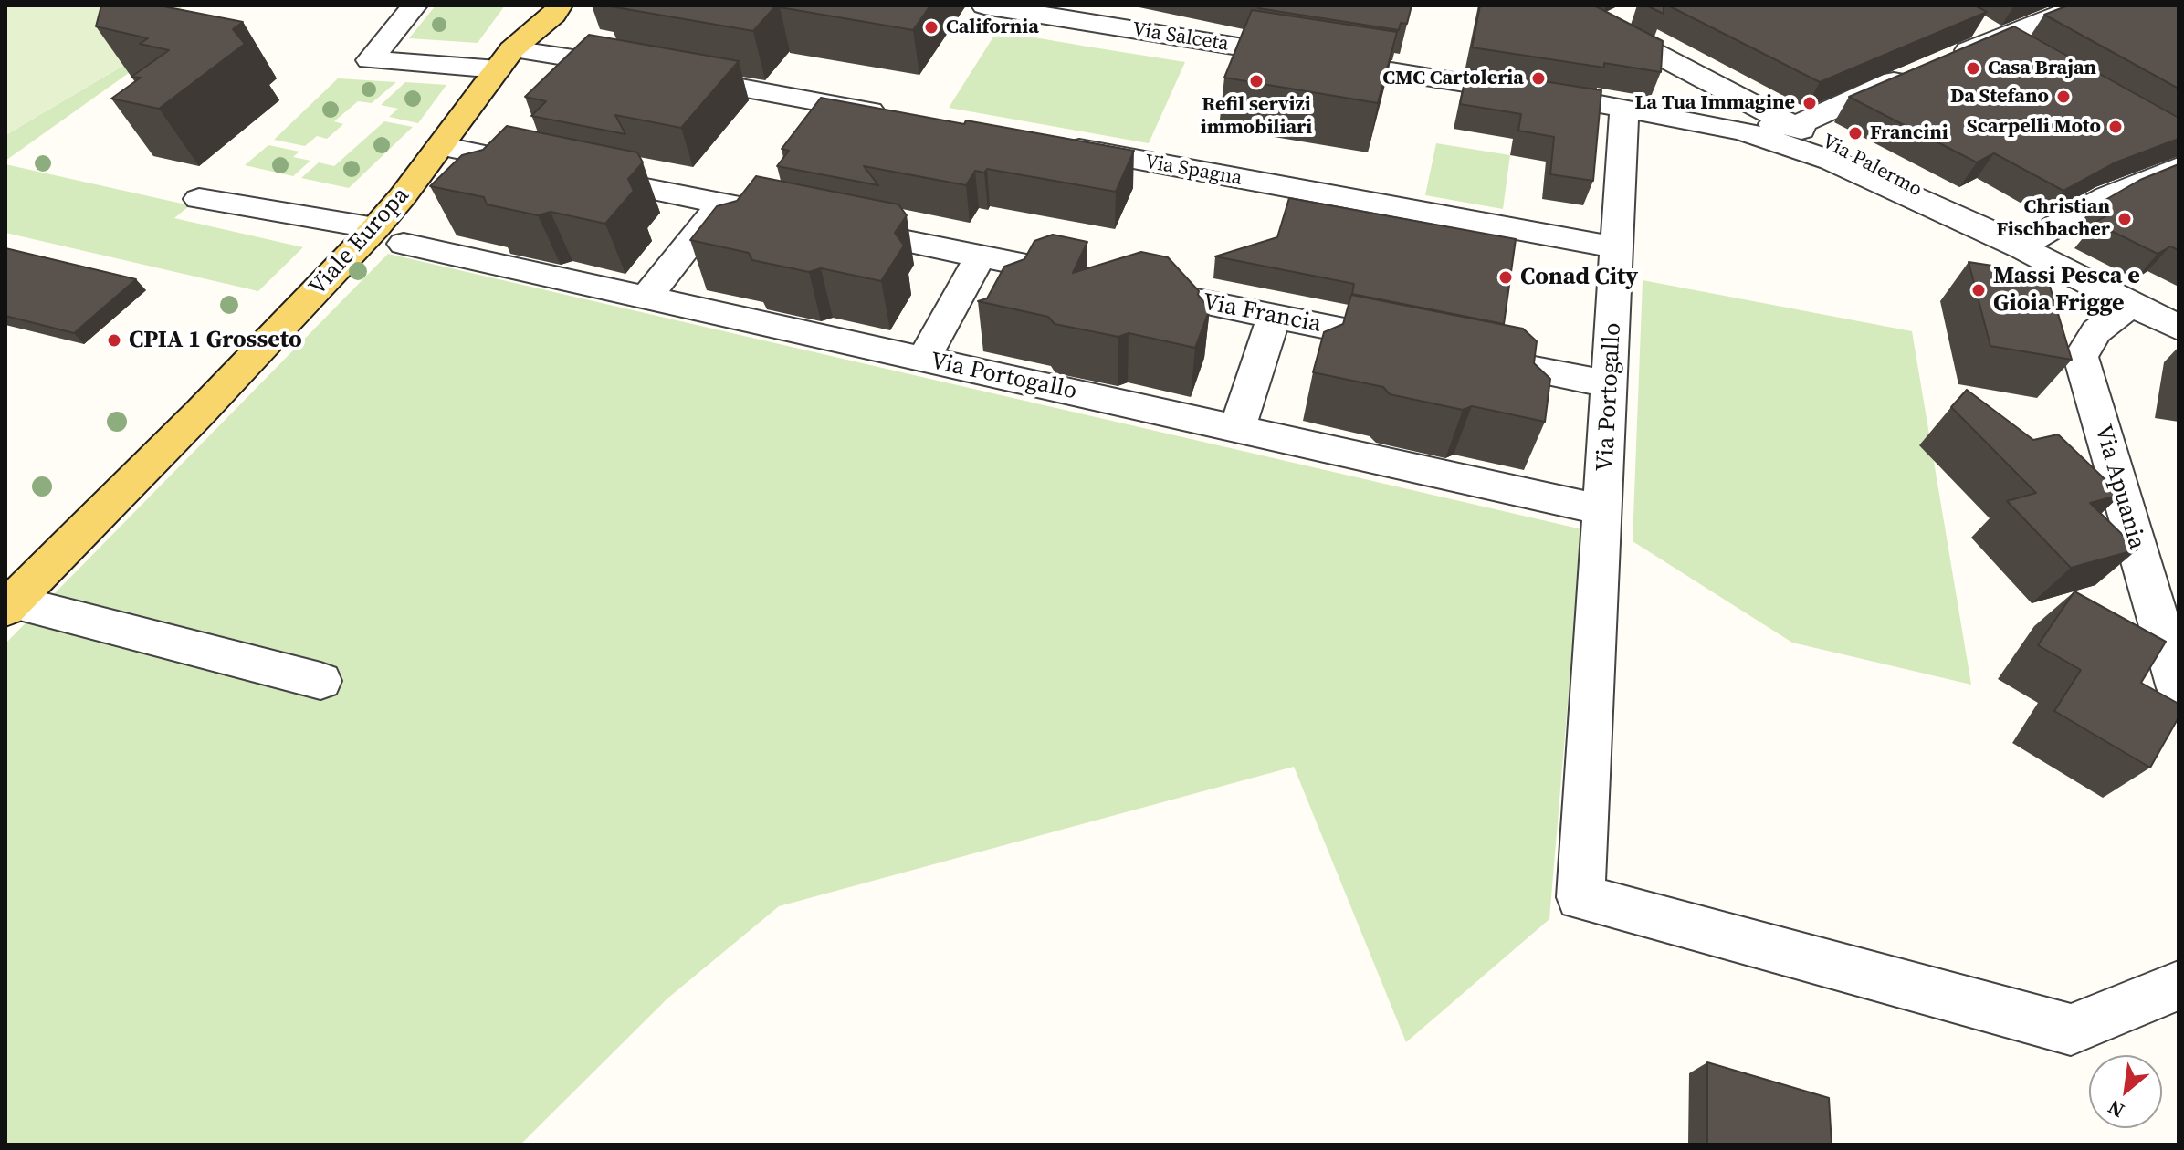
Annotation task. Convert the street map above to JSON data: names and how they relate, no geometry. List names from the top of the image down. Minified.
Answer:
{"streets":{"main road":["Viale Europa"],"street":["Via Salceta","Via Palermo","Via Spagna","Via Francia","Via Portogallo","Via Apuania"]},"crossings":[["Via Palermo","Via Apuania"],["Via Spagna","Via Portogallo"],["Viale Europa","Via Francia"],["Viale Europa","Via Portogallo"]],"places":["California","Casa Brajan","CMC Cartoleria","Refil servizi immobiliari","Da Stefano","La Tua Immagine","Scarpelli Moto","Francini","Christian Fischbacher","Conad City","Massi Pesca e Gioia Frigge","CPIA 1 Grosseto"],"north":"bottom left"}
